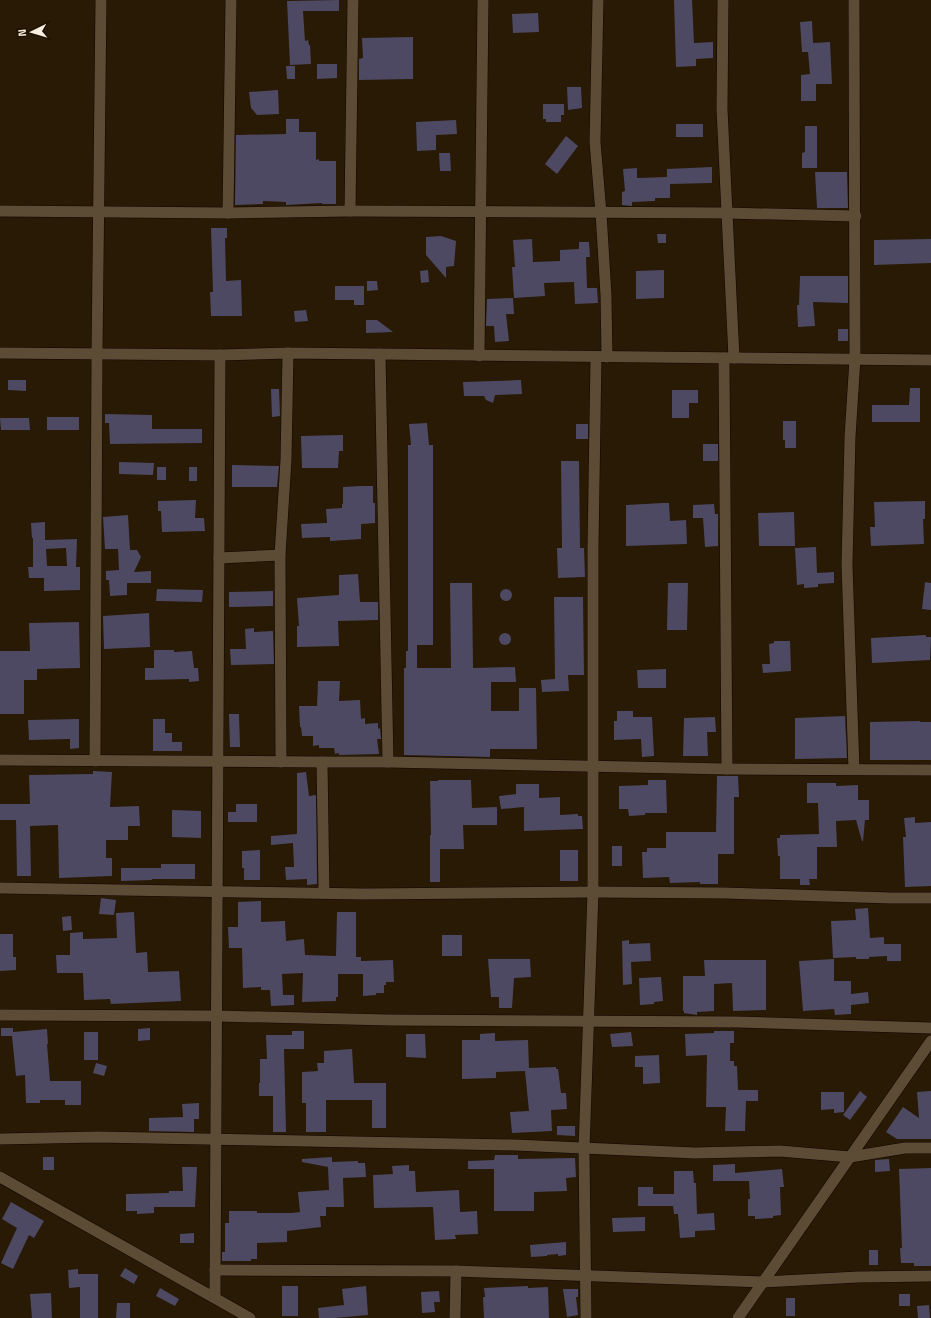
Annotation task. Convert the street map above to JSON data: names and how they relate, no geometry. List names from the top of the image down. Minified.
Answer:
{"north":"left"}
